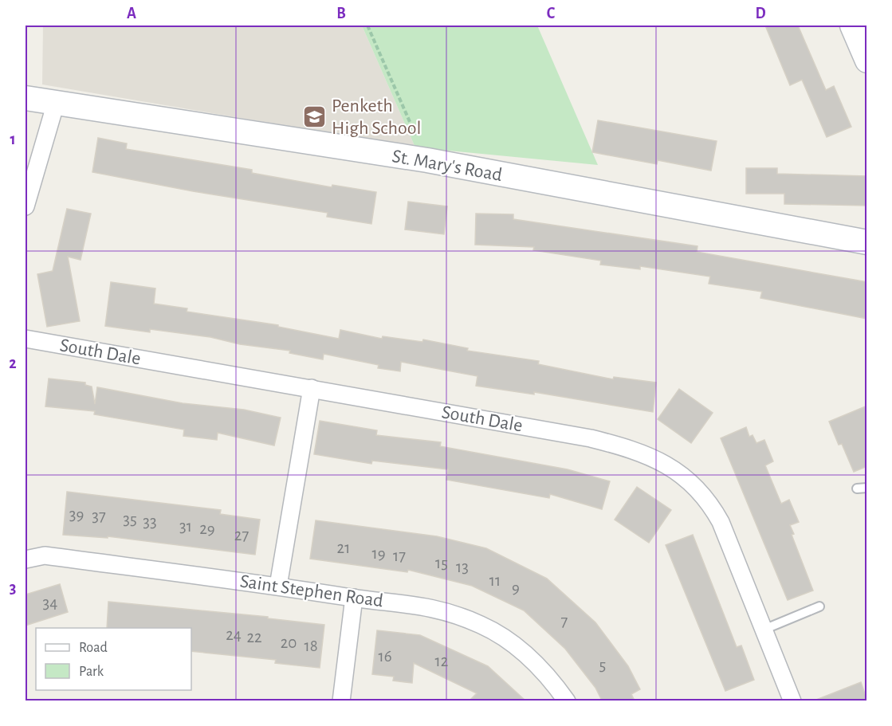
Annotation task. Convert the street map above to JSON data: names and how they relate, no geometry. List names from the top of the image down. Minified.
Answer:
{"streets":{"street":["St. Mary's Road","South Dale","Saint Stephen Road"]},"places":{"school or university":["Penketh High School"]},"house_numbers":["39","37","35","33","31","29","27","21","19","17","15","13","11","9","34","7","24","22","20","18","16","12","5"],"legend":["Road","Park"],"grid":{"columns":["A","B","C","D"],"rows":["1","2","3"]}}
